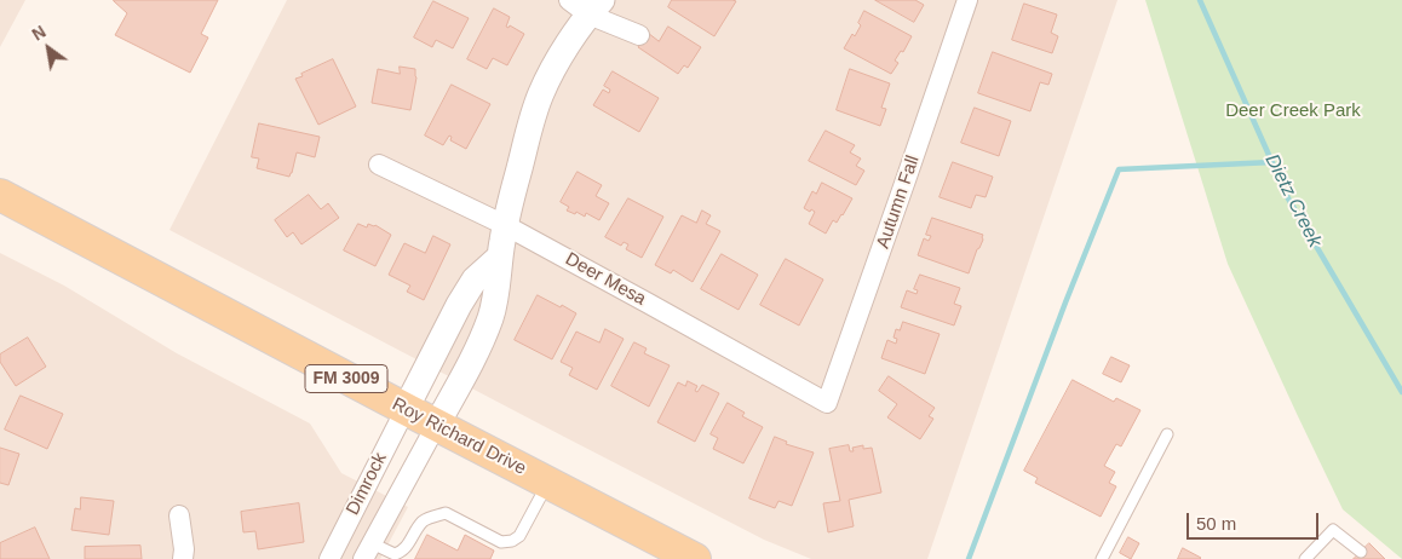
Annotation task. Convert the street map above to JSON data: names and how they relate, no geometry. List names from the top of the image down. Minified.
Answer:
{"streets":{"main road":["FM 3009","Roy Richard Drive"],"street":["Autumn Fall","Deer Mesa","Dimrock"]},"crossings":[["Autumn Fall","Deer Mesa"],["Roy Richard Drive","Dimrock"]],"water":["Dietz Creek"],"parks":["Deer Creek Park"],"scale_bar":"50 m","north":"top left"}
